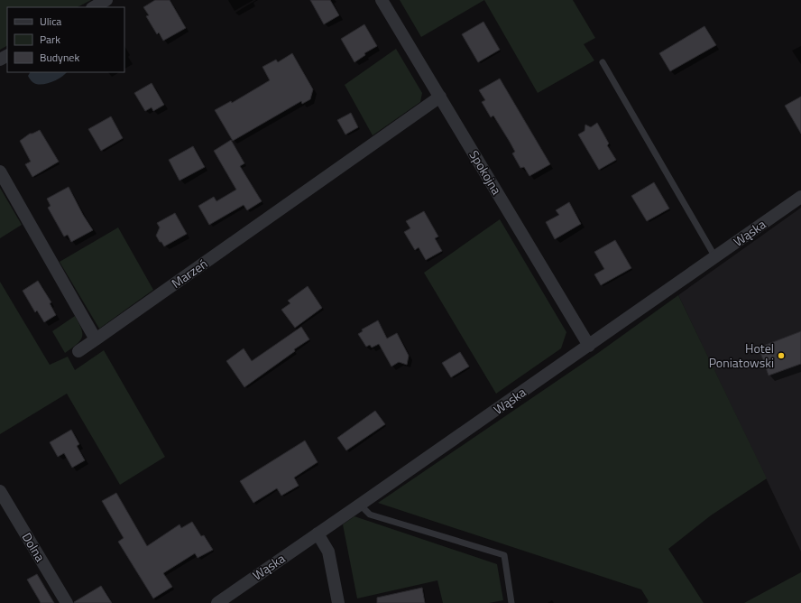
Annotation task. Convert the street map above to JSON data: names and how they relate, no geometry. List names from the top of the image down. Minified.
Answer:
{"streets":{"street":["Spokojna","Wąska","Marzeń","Dolna"]},"crossings":[["Spokojna","Wąska"],["Spokojna","Marzeń"]],"places":["Hotel Poniatowski"],"legend":["Ulica","Park","Budynek"]}
